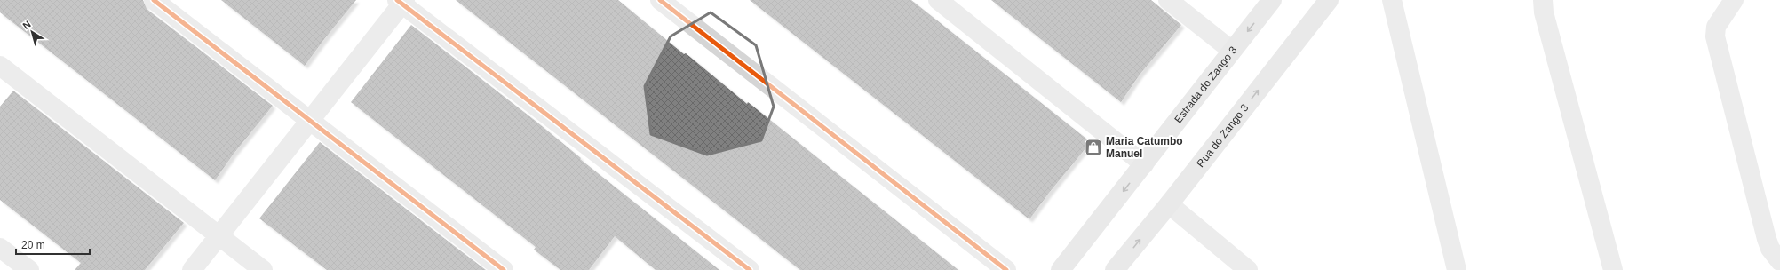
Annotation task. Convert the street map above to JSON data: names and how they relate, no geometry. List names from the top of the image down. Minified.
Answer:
{"streets":{"street":["Estrada do Zango 3","Rua do Zango 3"]},"one_way":["Estrada do Zango 3","Rua do Zango 3"],"places":{"shop":["Maria Catumbo Manuel"]},"scale_bar":"20 m","north":"top left"}
